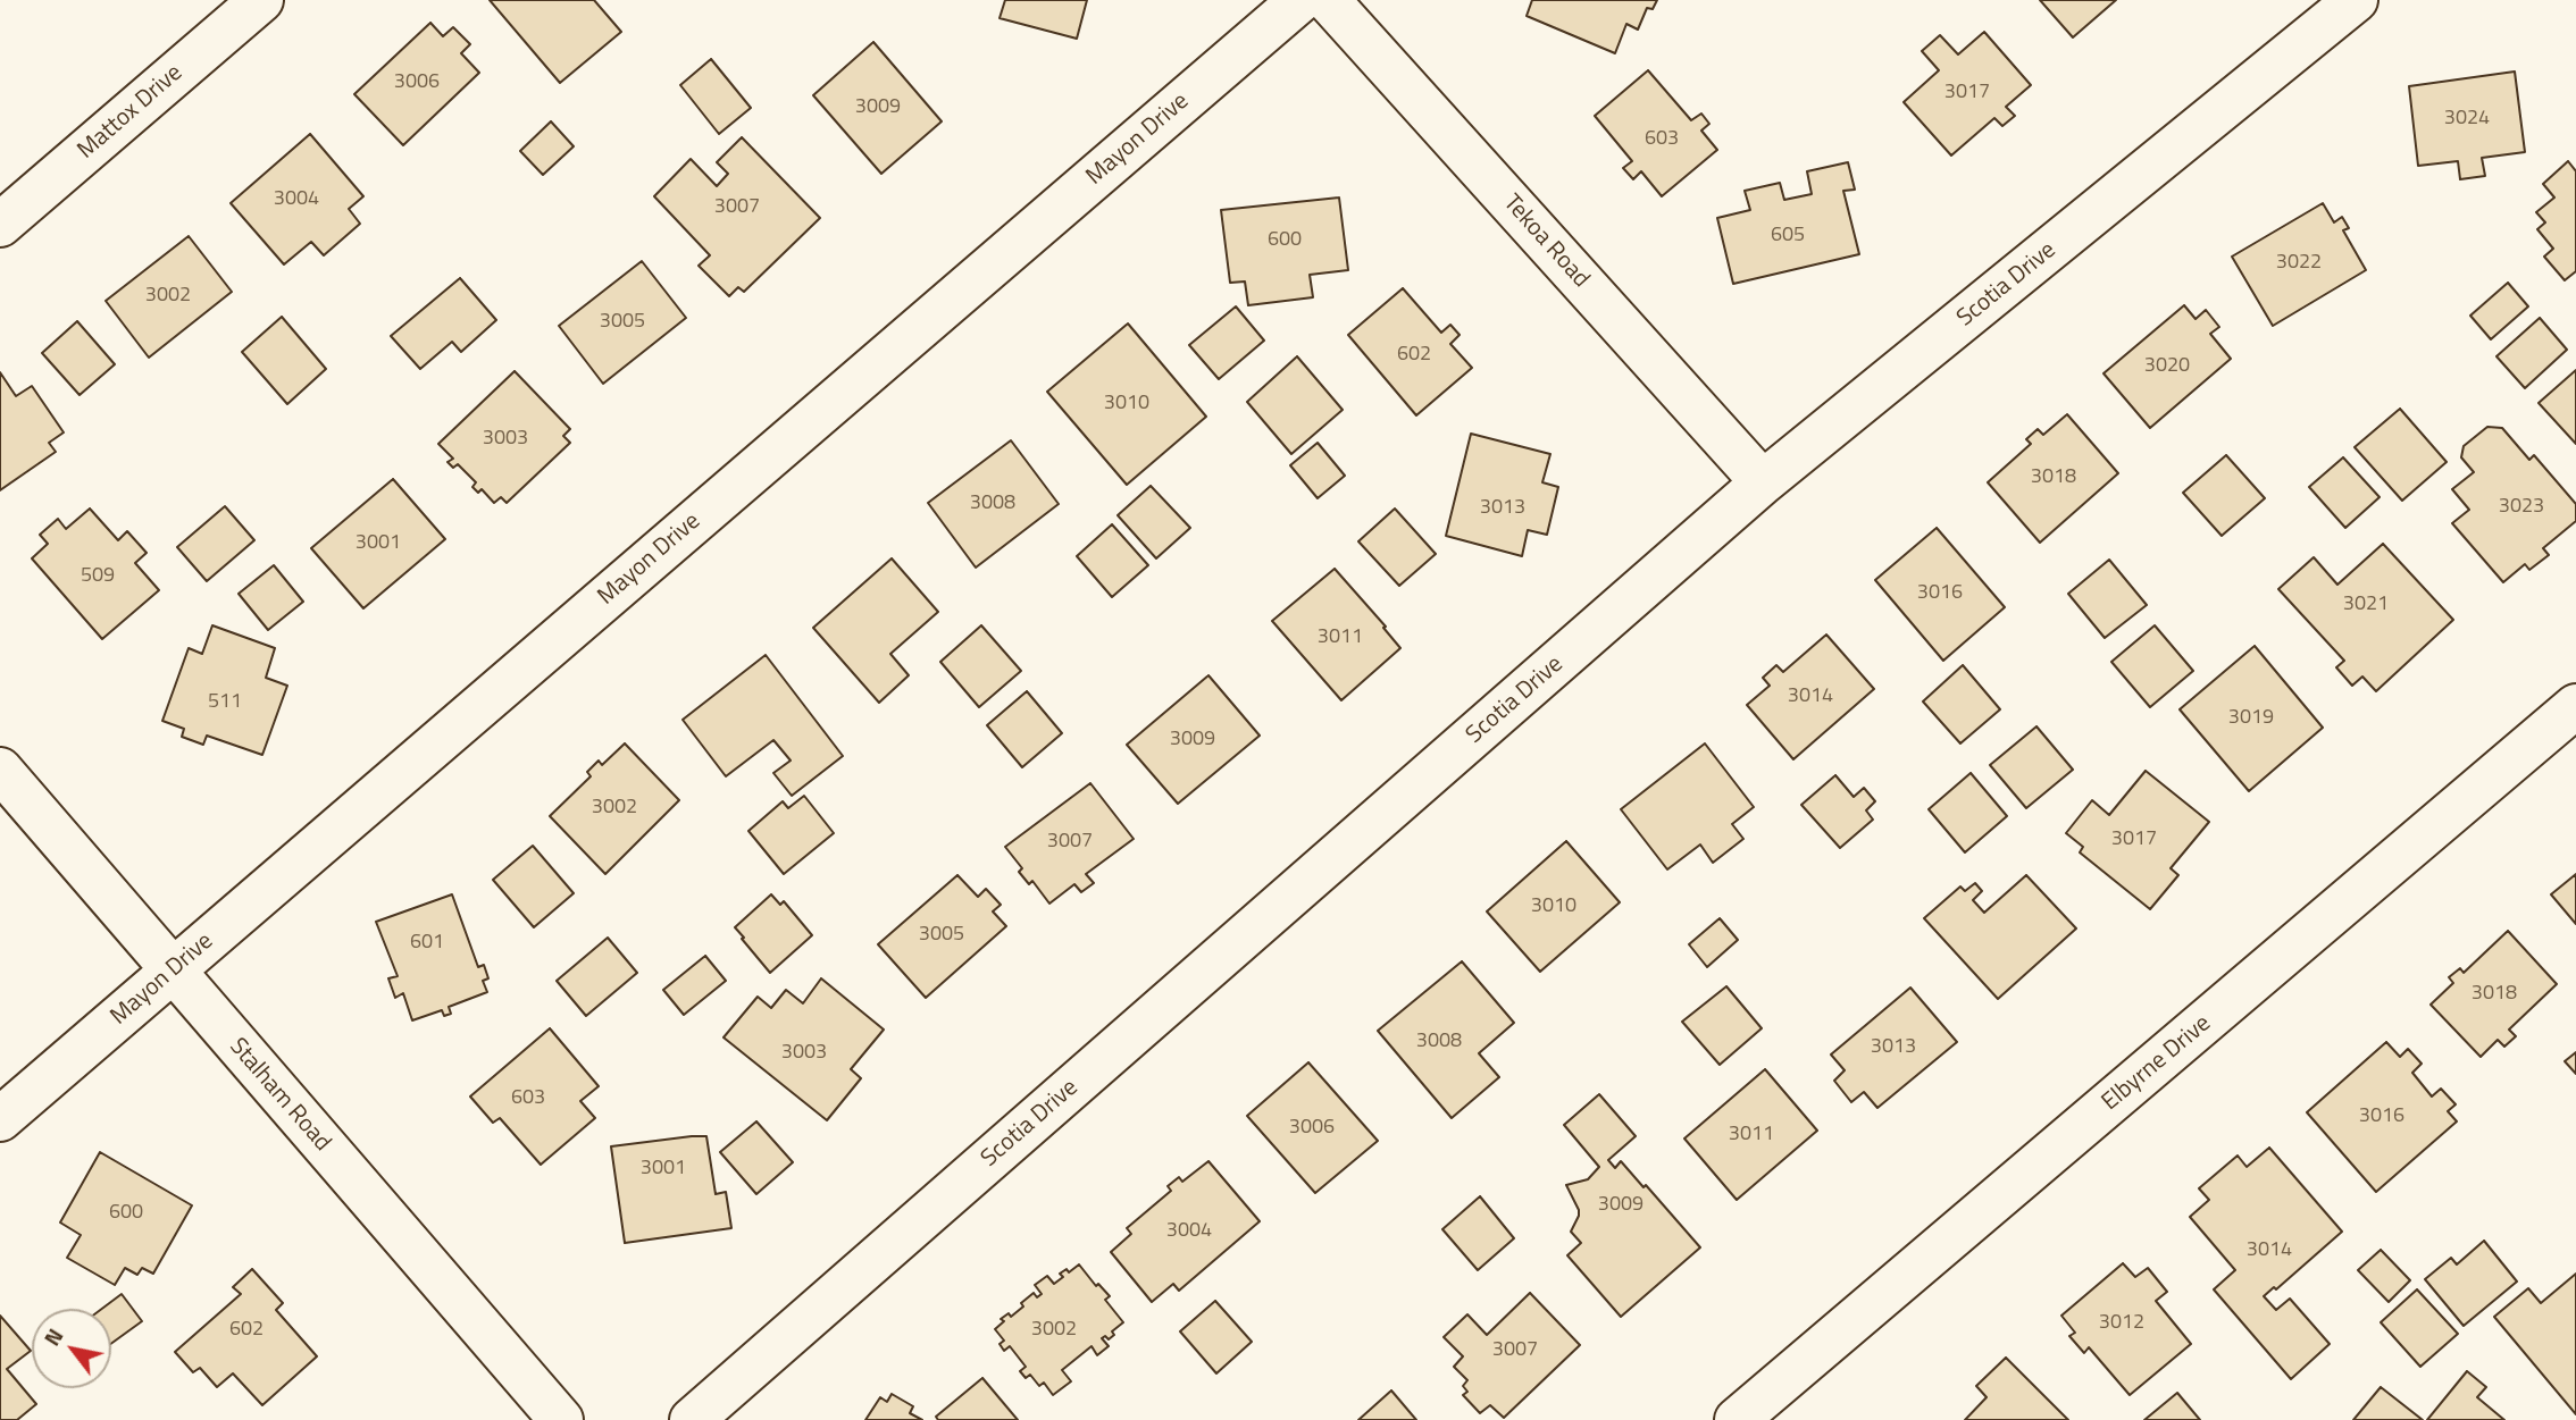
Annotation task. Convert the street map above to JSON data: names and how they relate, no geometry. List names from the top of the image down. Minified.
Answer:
{"streets":{"street":["Mattox Drive","Mayon Drive","Tekoa Road","Scotia Drive","Elbyrne Drive","Stalham Road"]},"crossings":[["Mayon Drive","Stalham Road"],["Tekoa Road","Scotia Drive"]],"house_numbers":["3006","3017","3009","3024","603","3004","3007","605","600","3022","3002","3005","602","3020","3010","3003","3018","3008","3023","3013","3001","509","3016","3021","3011","3014","511","3019","3009","3002","3017","3007","3010","3005","601","3018","3008","3013","3003","603","3016","3006","3011","3001","3009","600","3004","3014","3012","602","3002","3007"],"north":"top left"}
